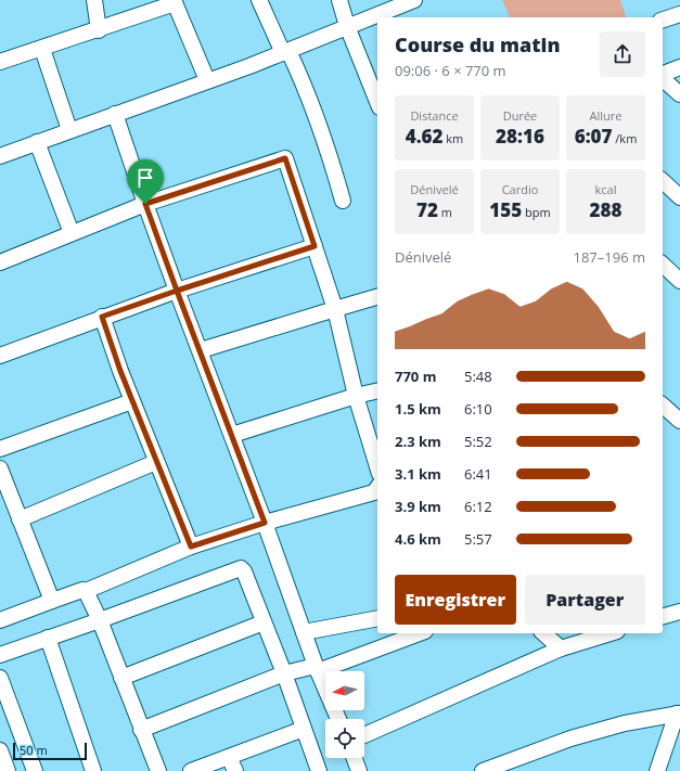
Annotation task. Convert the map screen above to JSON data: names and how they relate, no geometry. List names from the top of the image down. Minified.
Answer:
{"scale_bar":"50 m","north":"left","page":{"heading":["Course du matin","09:06 · 6 × 770 m"],"stats":[["Distance","4.62 km"],["Durée","28:16"],["Allure","6:07 /km"],["Dénivelé","72 m"],["Cardio","155 bpm"],["kcal","288"]],"chart":["Dénivelé","187–196 m"],"list":[{"name":"770 m","note":"5:48"},{"name":"1.5 km","note":"6:10"},{"name":"2.3 km","note":"5:52"},{"name":"3.1 km","note":"6:41"},{"name":"3.9 km","note":"6:12"},{"name":"4.6 km","note":"5:57"}],"buttons":["Enregistrer","Partager"],"scale":"50 m"}}
